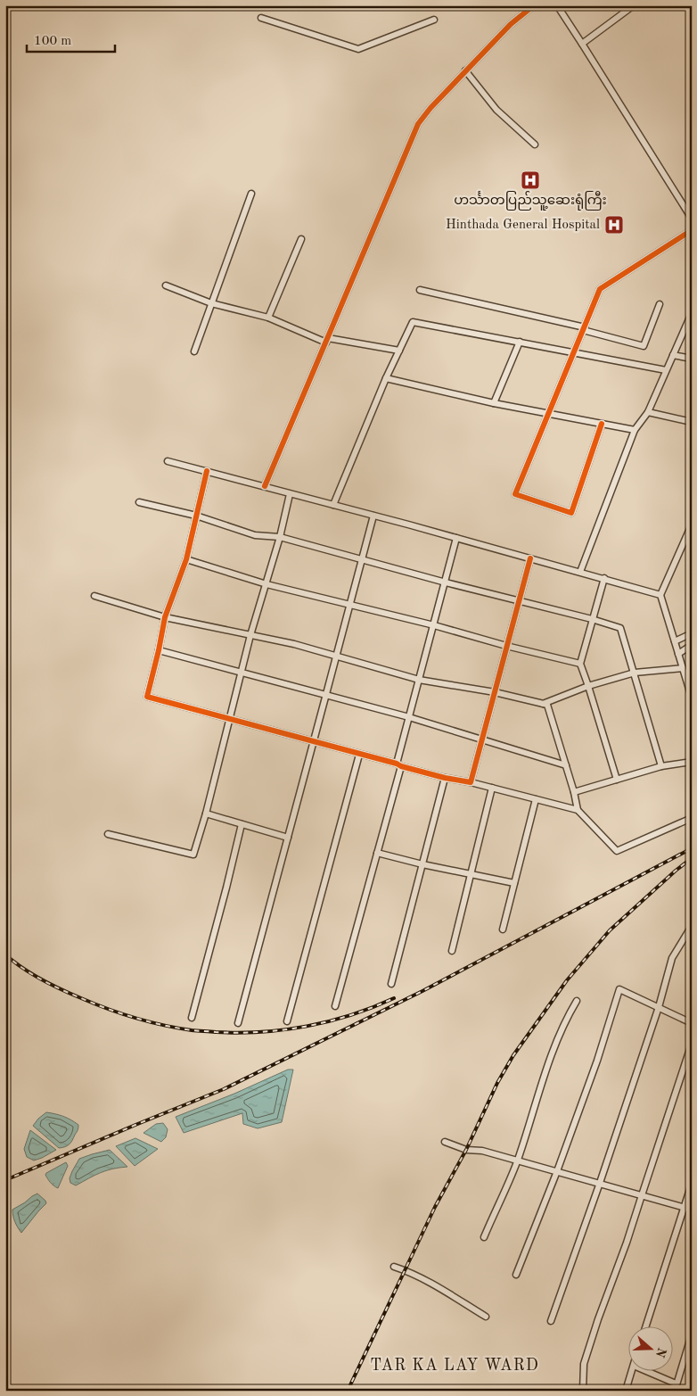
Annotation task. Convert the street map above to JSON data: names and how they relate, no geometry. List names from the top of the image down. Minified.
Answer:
{"districts":["TAR KA LAY WARD"],"places":{"hospital":["ဟင်္သာတပြည်သူ့ဆေးရုံကြီး","Hinthada General Hospital"]},"scale_bar":"100 m","north":"right"}
